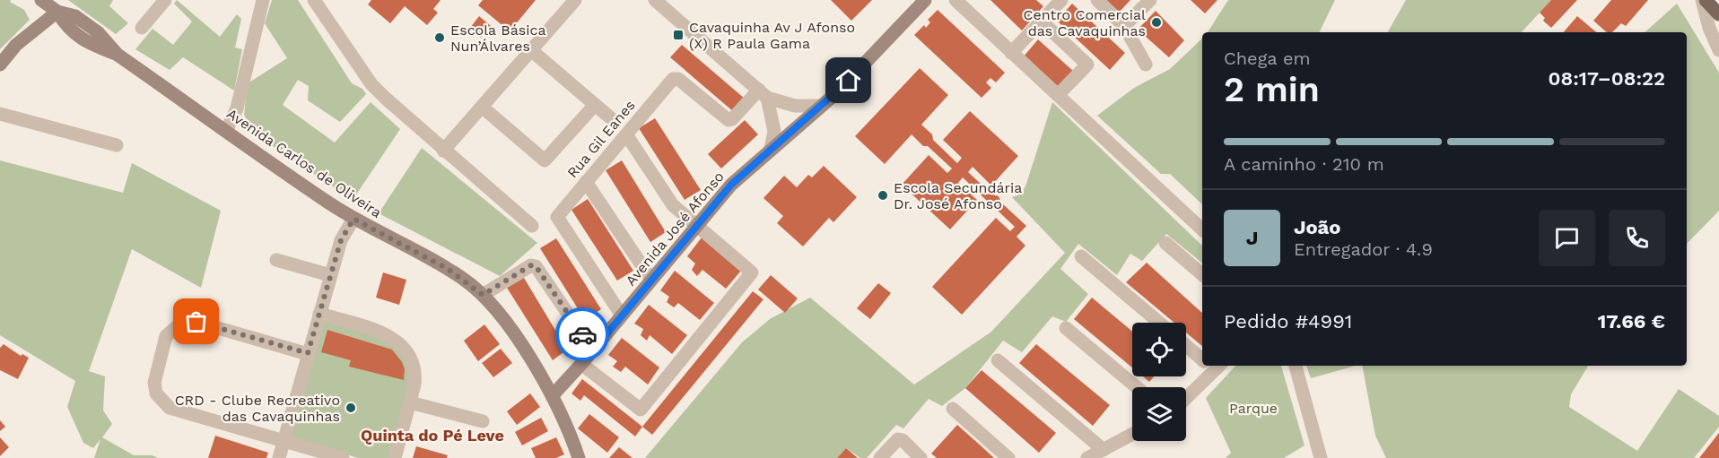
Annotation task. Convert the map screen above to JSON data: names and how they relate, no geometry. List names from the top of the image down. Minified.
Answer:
{"streets":{"main road":["Avenida Carlos de Oliveira","Avenida José Afonso"],"street":["Rua Gil Eanes"]},"crossings":[["Rua Gil Eanes","Avenida José Afonso"],["Avenida Carlos de Oliveira","Avenida José Afonso"]],"districts":["Quinta do Pé Leve"],"parks":["Parque"],"places":{"other":["Centro Comercial das Cavaquinhas","Escola Básica Nun’Álvares","Escola Secundária Dr. José Afonso","CRD - Clube Recreativo das Cavaquinhas"],"transit":["Cavaquinha Av J Afonso (X) R Paula Gama"]},"page":{"heading":["2 min","Chega em","08:17–08:22"],"panel":["João","Entregador · 4.9","Pedido #4991","17.66 €"],"bar":"A caminho · 210 m","round":"J"}}
